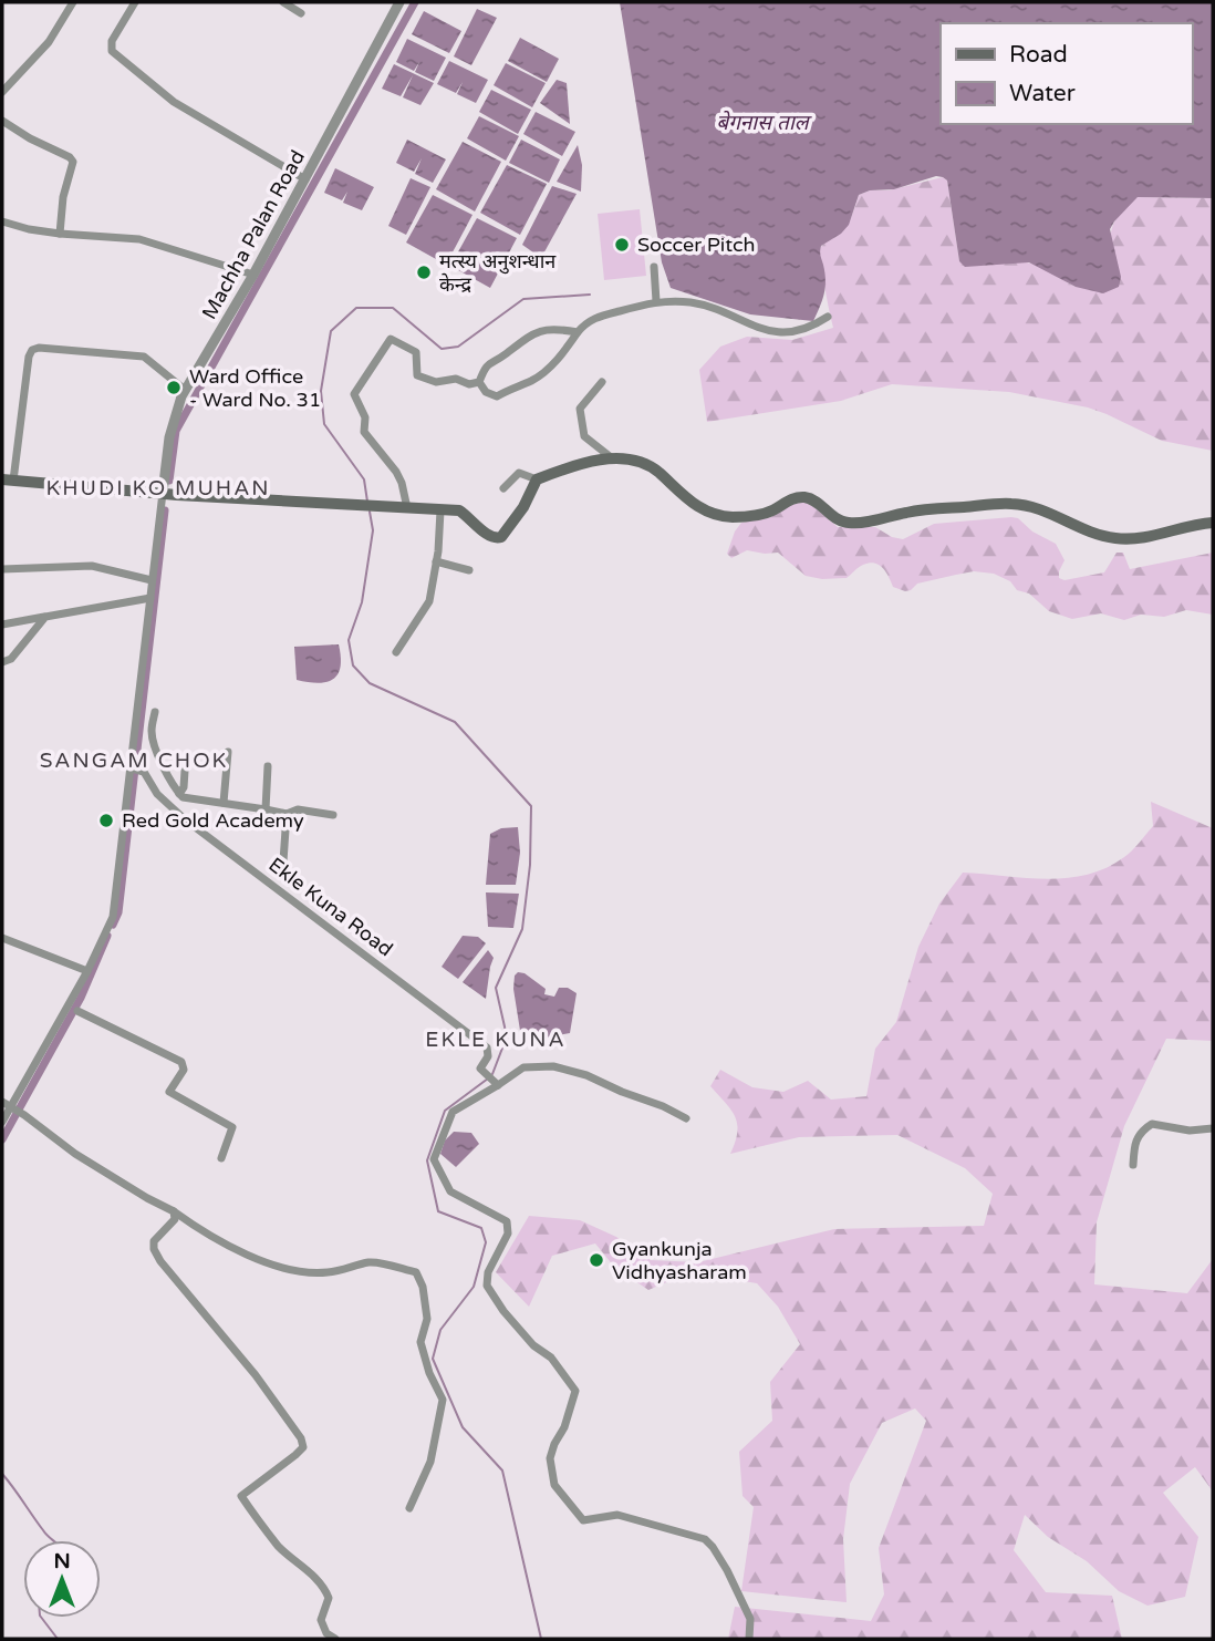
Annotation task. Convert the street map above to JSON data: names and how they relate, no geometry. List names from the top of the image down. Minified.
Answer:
{"streets":{"street":["Machha Palan Road","Ekle Kuna Road"]},"districts":["KHUDI KO MUHAN","SANGAM CHOK","EKLE KUNA"],"water":["बेगनास ताल"],"places":["Soccer Pitch","मत्स्य अनुशन्धान केन्द्र","Ward Office - Ward No. 31","Red Gold Academy","Gyankunja Vidhyasharam"],"legend":["Road","Water"],"north":"top"}
